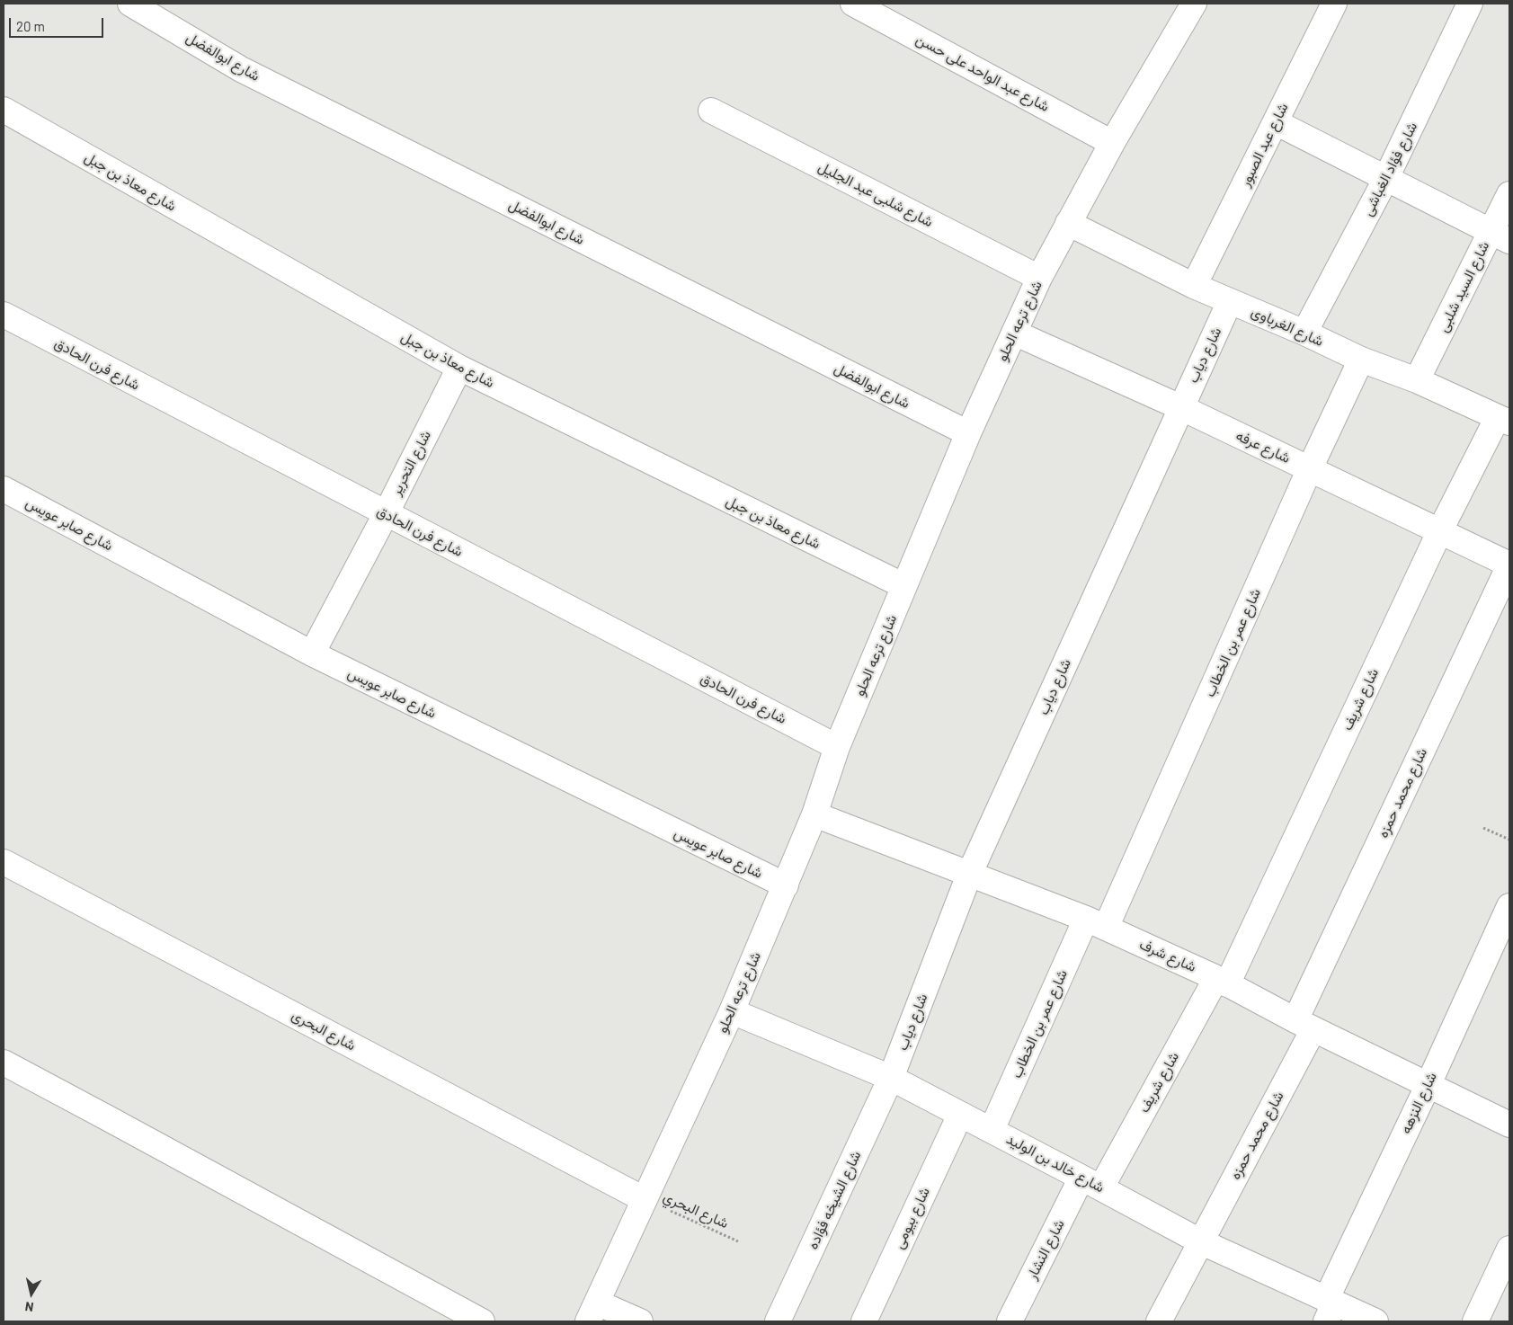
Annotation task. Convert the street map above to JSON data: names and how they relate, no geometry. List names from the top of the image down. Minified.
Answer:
{"streets":{"street":["شارع ابوالفضل","شارع عبد الواحد على حسن","شارع عبد الصبور","شارع فؤاد الغباشى","شارع معاذ بن جبل","شارع شلبى عبد الجليل","شارع السيد شلبى","شارع ترعه الحلو","شارع الغرباوى","شارع دياب","شارع فرن الحادق","شارع عرفه","شارع التحرير","شارع صابر عويس","شارع عمر بن الخطاب","شارع شريف","شارع محمد حمزه","شارع شرف","شارع البحرى","شارع النزهه","شارع خالد بن الوليد","شارع الشيخه فؤاده","شارع بيومى","شارع النشار"],"path":["شارع البحري"]},"crossings":[["شارع ابوالفضل","شارع ترعه الحلو"],["شارع عبد الواحد على حسن","شارع ترعه الحلو"],["شارع عبد الصبور","شارع الغرباوى"],["شارع فؤاد الغباشى","شارع الغرباوى"],["شارع معاذ بن جبل","شارع ترعه الحلو"],["شارع معاذ بن جبل","شارع التحرير"],["شارع شلبى عبد الجليل","شارع ترعه الحلو"],["شارع السيد شلبى","شارع الغرباوى"],["شارع ترعه الحلو","شارع الغرباوى"],["شارع ترعه الحلو","شارع فرن الحادق"],["شارع ترعه الحلو","شارع عرفه"],["شارع ترعه الحلو","شارع صابر عويس"],["شارع ترعه الحلو","شارع شرف"],["شارع ترعه الحلو","شارع البحرى"],["شارع ترعه الحلو","شارع خالد بن الوليد"],["شارع ترعه الحلو","شارع البحري"],["شارع الغرباوى","شارع دياب"],["شارع الغرباوى","شارع عمر بن الخطاب"],["شارع الغرباوى","شارع شريف"],["شارع دياب","شارع عرفه"],["شارع دياب","شارع شرف"],["شارع دياب","شارع خالد بن الوليد"],["شارع دياب","شارع الشيخه فؤاده"],["شارع فرن الحادق","شارع التحرير"],["شارع عرفه","شارع عمر بن الخطاب"],["شارع عرفه","شارع شريف"],["شارع عرفه","شارع محمد حمزه"],["شارع التحرير","شارع صابر عويس"],["شارع عمر بن الخطاب","شارع شرف"],["شارع عمر بن الخطاب","شارع خالد بن الوليد"],["شارع شريف","شارع شرف"],["شارع شريف","شارع خالد بن الوليد"],["شارع شريف","شارع النشار"],["شارع محمد حمزه","شارع شرف"],["شارع محمد حمزه","شارع خالد بن الوليد"],["شارع شرف","شارع النزهه"],["شارع البحرى","شارع البحري"],["شارع النزهه","شارع خالد بن الوليد"],["شارع خالد بن الوليد","شارع الشيخه فؤاده"],["شارع خالد بن الوليد","شارع بيومى"],["شارع خالد بن الوليد","شارع النشار"]],"scale_bar":"20 m","north":"bottom"}
